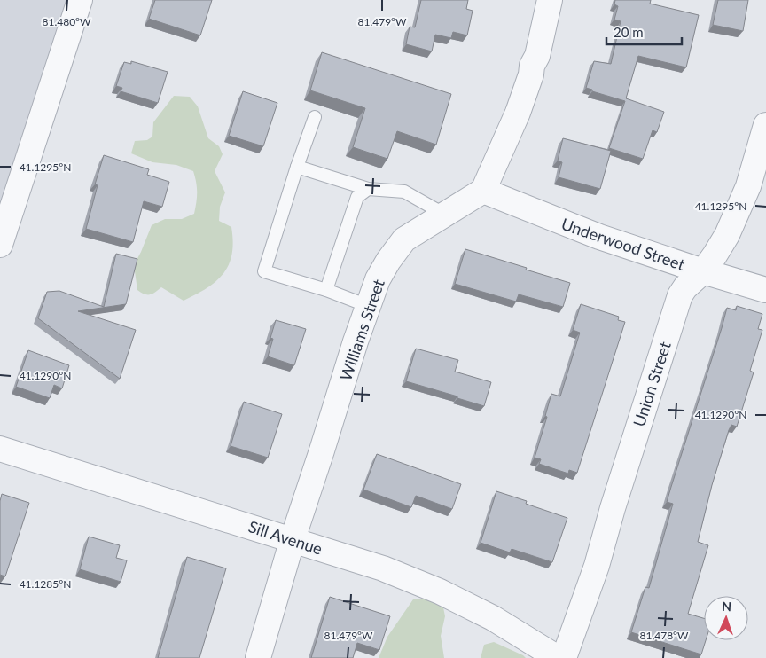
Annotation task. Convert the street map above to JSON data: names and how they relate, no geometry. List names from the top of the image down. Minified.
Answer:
{"streets":{"street":["Underwood Street","Williams Street","Union Street","Sill Avenue"]},"crossings":[["Underwood Street","Williams Street"],["Underwood Street","Union Street"],["Williams Street","Sill Avenue"]],"scale_bar":"20 m","north":"top","coordinates":["81.480°W","81.479°W","41.1295°N","41.1290°N","41.1285°N","81.478°W"]}
